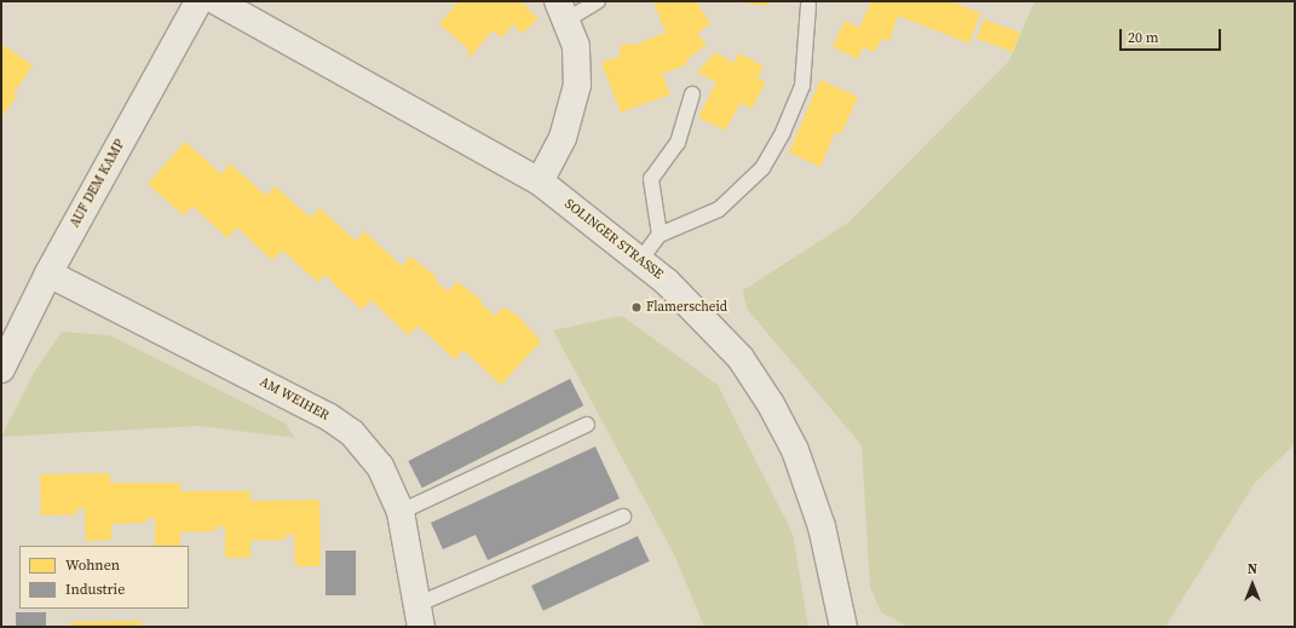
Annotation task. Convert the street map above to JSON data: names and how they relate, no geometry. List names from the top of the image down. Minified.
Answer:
{"streets":{"main road":["AUF DEM KAMP","SOLINGER STRASSE","AM WEIHER"]},"crossings":[["AUF DEM KAMP","AM WEIHER"]],"places":["Flamerscheid"],"legend":["Wohnen","Industrie"],"scale_bar":"20 m","north":"top"}
